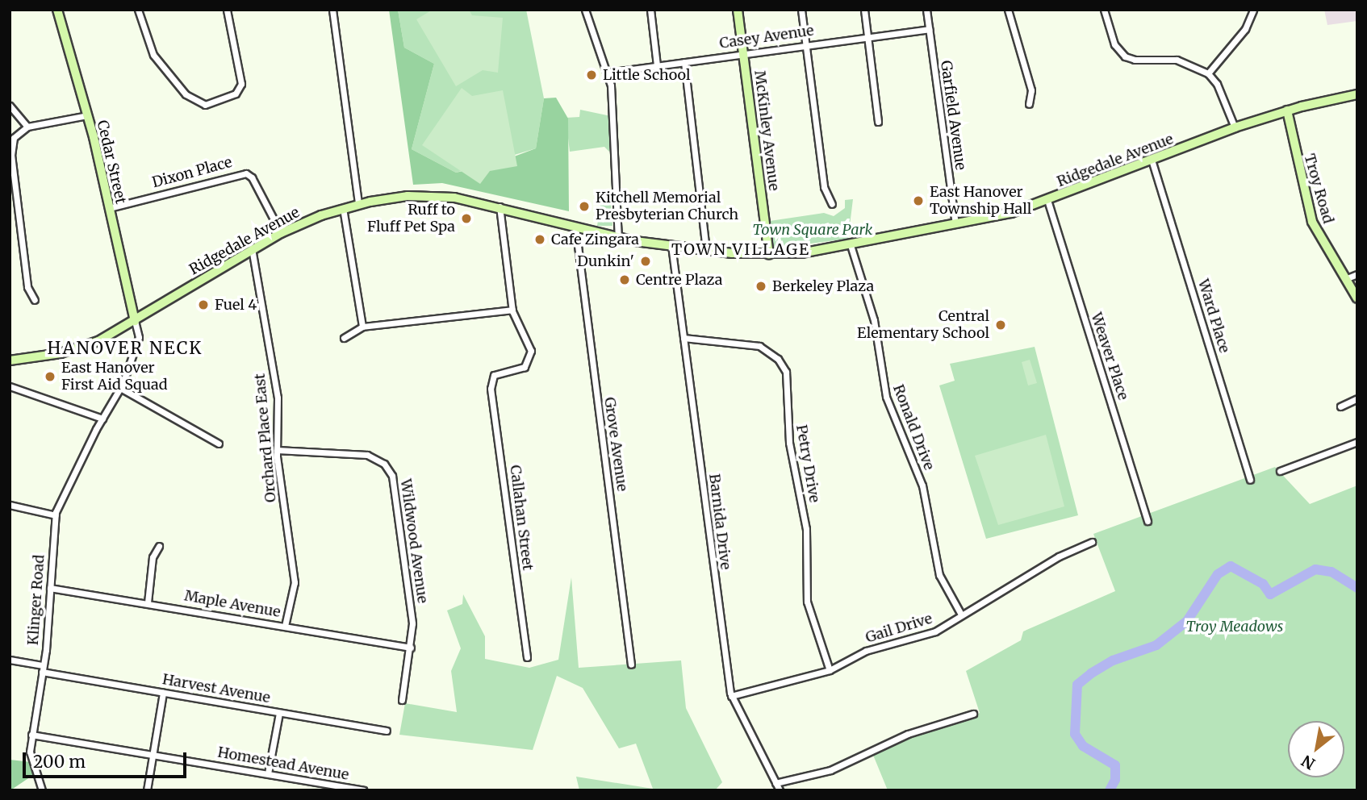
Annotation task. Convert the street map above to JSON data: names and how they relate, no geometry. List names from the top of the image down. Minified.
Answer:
{"streets":{"main road":["McKinley Avenue","Ridgedale Avenue","Cedar Street","Troy Road"],"street":["Casey Avenue","Garfield Avenue","Dixon Place","Ward Place","Weaver Place","Ronald Drive","Orchard Place East","Grove Avenue","Petry Drive","Callahan Street","Barnida Drive","Wildwood Avenue","Klinger Road","Maple Avenue","Gail Drive","Harvest Avenue","Homestead Avenue"]},"crossings":[["Casey Avenue","Garfield Avenue"],["Casey Avenue","McKinley Avenue"],["Garfield Avenue","Ridgedale Avenue"],["McKinley Avenue","Ridgedale Avenue"],["Ridgedale Avenue","Cedar Street"],["Ridgedale Avenue","Dixon Place"],["Ridgedale Avenue","Troy Road"],["Ridgedale Avenue","Ward Place"],["Ridgedale Avenue","Weaver Place"],["Ridgedale Avenue","Ronald Drive"],["Ridgedale Avenue","Orchard Place East"],["Ridgedale Avenue","Grove Avenue"],["Ridgedale Avenue","Barnida Drive"],["Ridgedale Avenue","Klinger Road"],["Cedar Street","Dixon Place"],["Cedar Street","Klinger Road"],["Ronald Drive","Gail Drive"],["Orchard Place East","Wildwood Avenue"],["Orchard Place East","Maple Avenue"],["Petry Drive","Barnida Drive"],["Petry Drive","Gail Drive"],["Barnida Drive","Gail Drive"],["Wildwood Avenue","Maple Avenue"],["Klinger Road","Maple Avenue"],["Klinger Road","Harvest Avenue"],["Klinger Road","Homestead Avenue"]],"districts":["TOWN VILLAGE","HANOVER NECK"],"parks":["Town Square Park","Troy Meadows"],"places":["Little School","East Hanover Township Hall","Kitchell Memorial Presbyterian Church","Ruff to Fluff Pet Spa","Cafe Zingara","Dunkin'","Centre Plaza","Berkeley Plaza","Fuel 4","Central Elementary School","East Hanover First Aid Squad"],"scale_bar":"200 m","north":"bottom left"}
